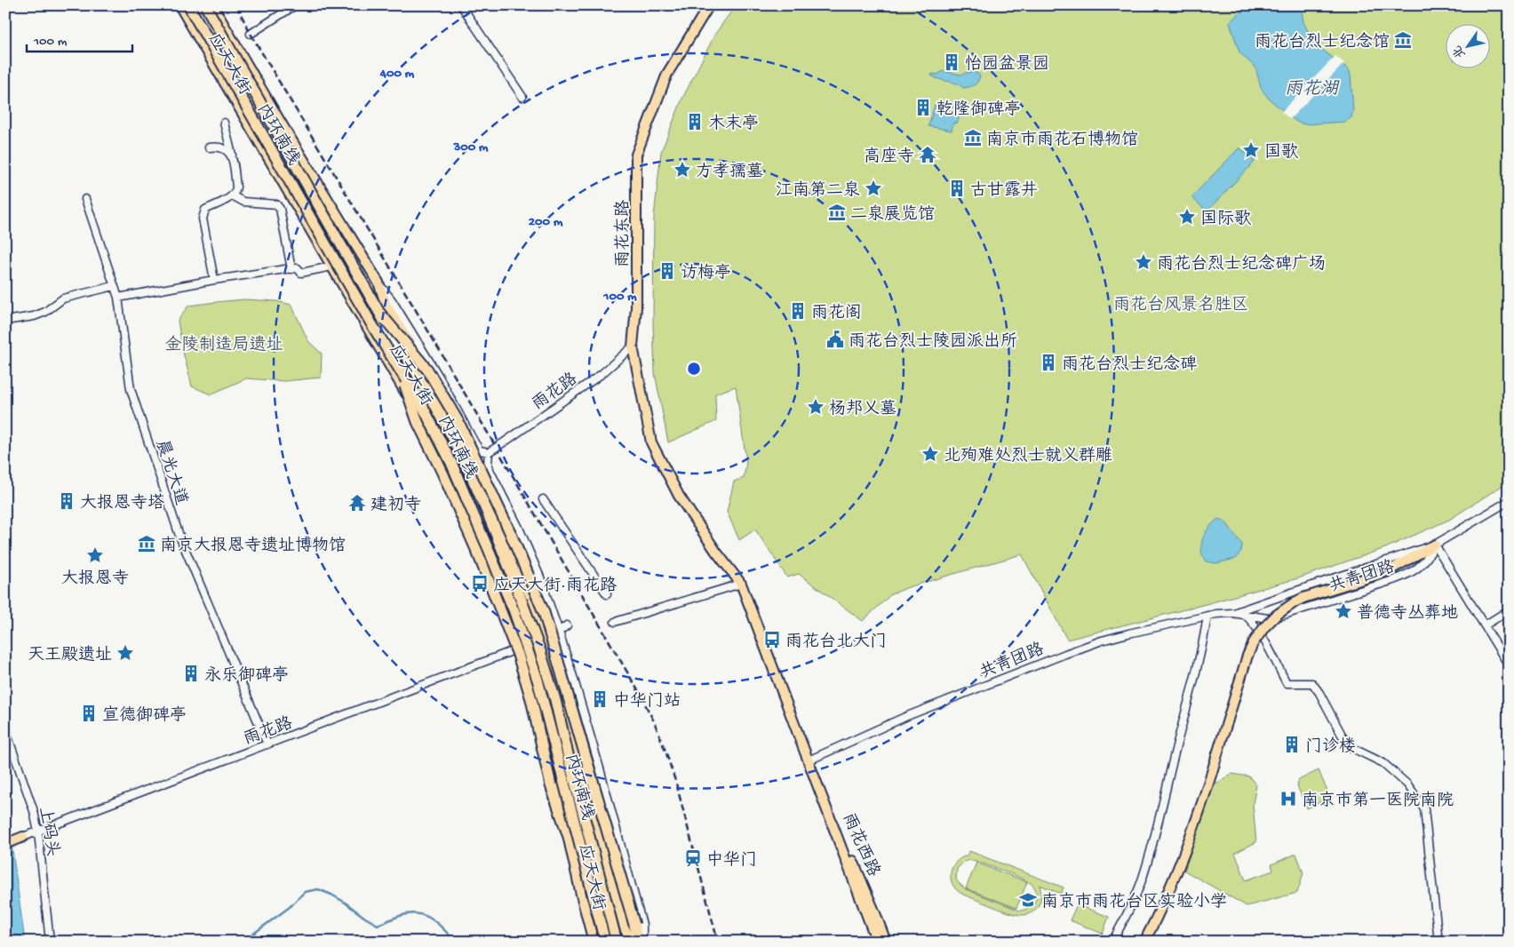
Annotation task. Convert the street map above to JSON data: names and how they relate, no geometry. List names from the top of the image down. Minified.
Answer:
{"streets":{"highway":["内环南线"],"main road":["应天大街","雨花东路","雨花西路"],"street":["雨花路","晨光大道","共青团路","上码头"]},"crossings":[["应天大街","雨花路"],["雨花东路","雨花路"],["雨花东路","雨花西路"],["雨花路","晨光大道"],["雨花路","上码头"],["共青团路","雨花西路"]],"water":["雨花湖"],"parks":["雨花台风景名胜区","金陵制造局遗址"],"places":{"museum":["雨花台烈士纪念馆","南京市雨花石博物馆","二泉展览馆","南京大报恩寺遗址博物馆"],"building":["怡园盆景园","乾隆御碑亭","木末亭","古甘露井","访梅亭","雨花阁","雨花台烈士纪念碑","大报恩寺塔","永乐御碑亭","中华门站","宣德御碑亭","门诊楼"],"place":["国歌","方孝孺墓","江南第二泉","国际歌","雨花台烈士纪念碑广场","杨邦乂墓","北殉难处烈士就义群雕","大报恩寺","普德寺丛葬地","天王殿遗址"],"temple":["高座寺","建初寺"],"public building":["雨花台烈士陵园派出所"],"bus stop":["应天大街·雨花路","雨花台北大门"],"hospital":["南京市第一医院南院"],"station":["中华门"],"school or university":["南京市雨花台区实验小学"]},"scale_bar":"100 m","north":"bottom left","rings":["400 m","300 m","200 m","100 m"]}
